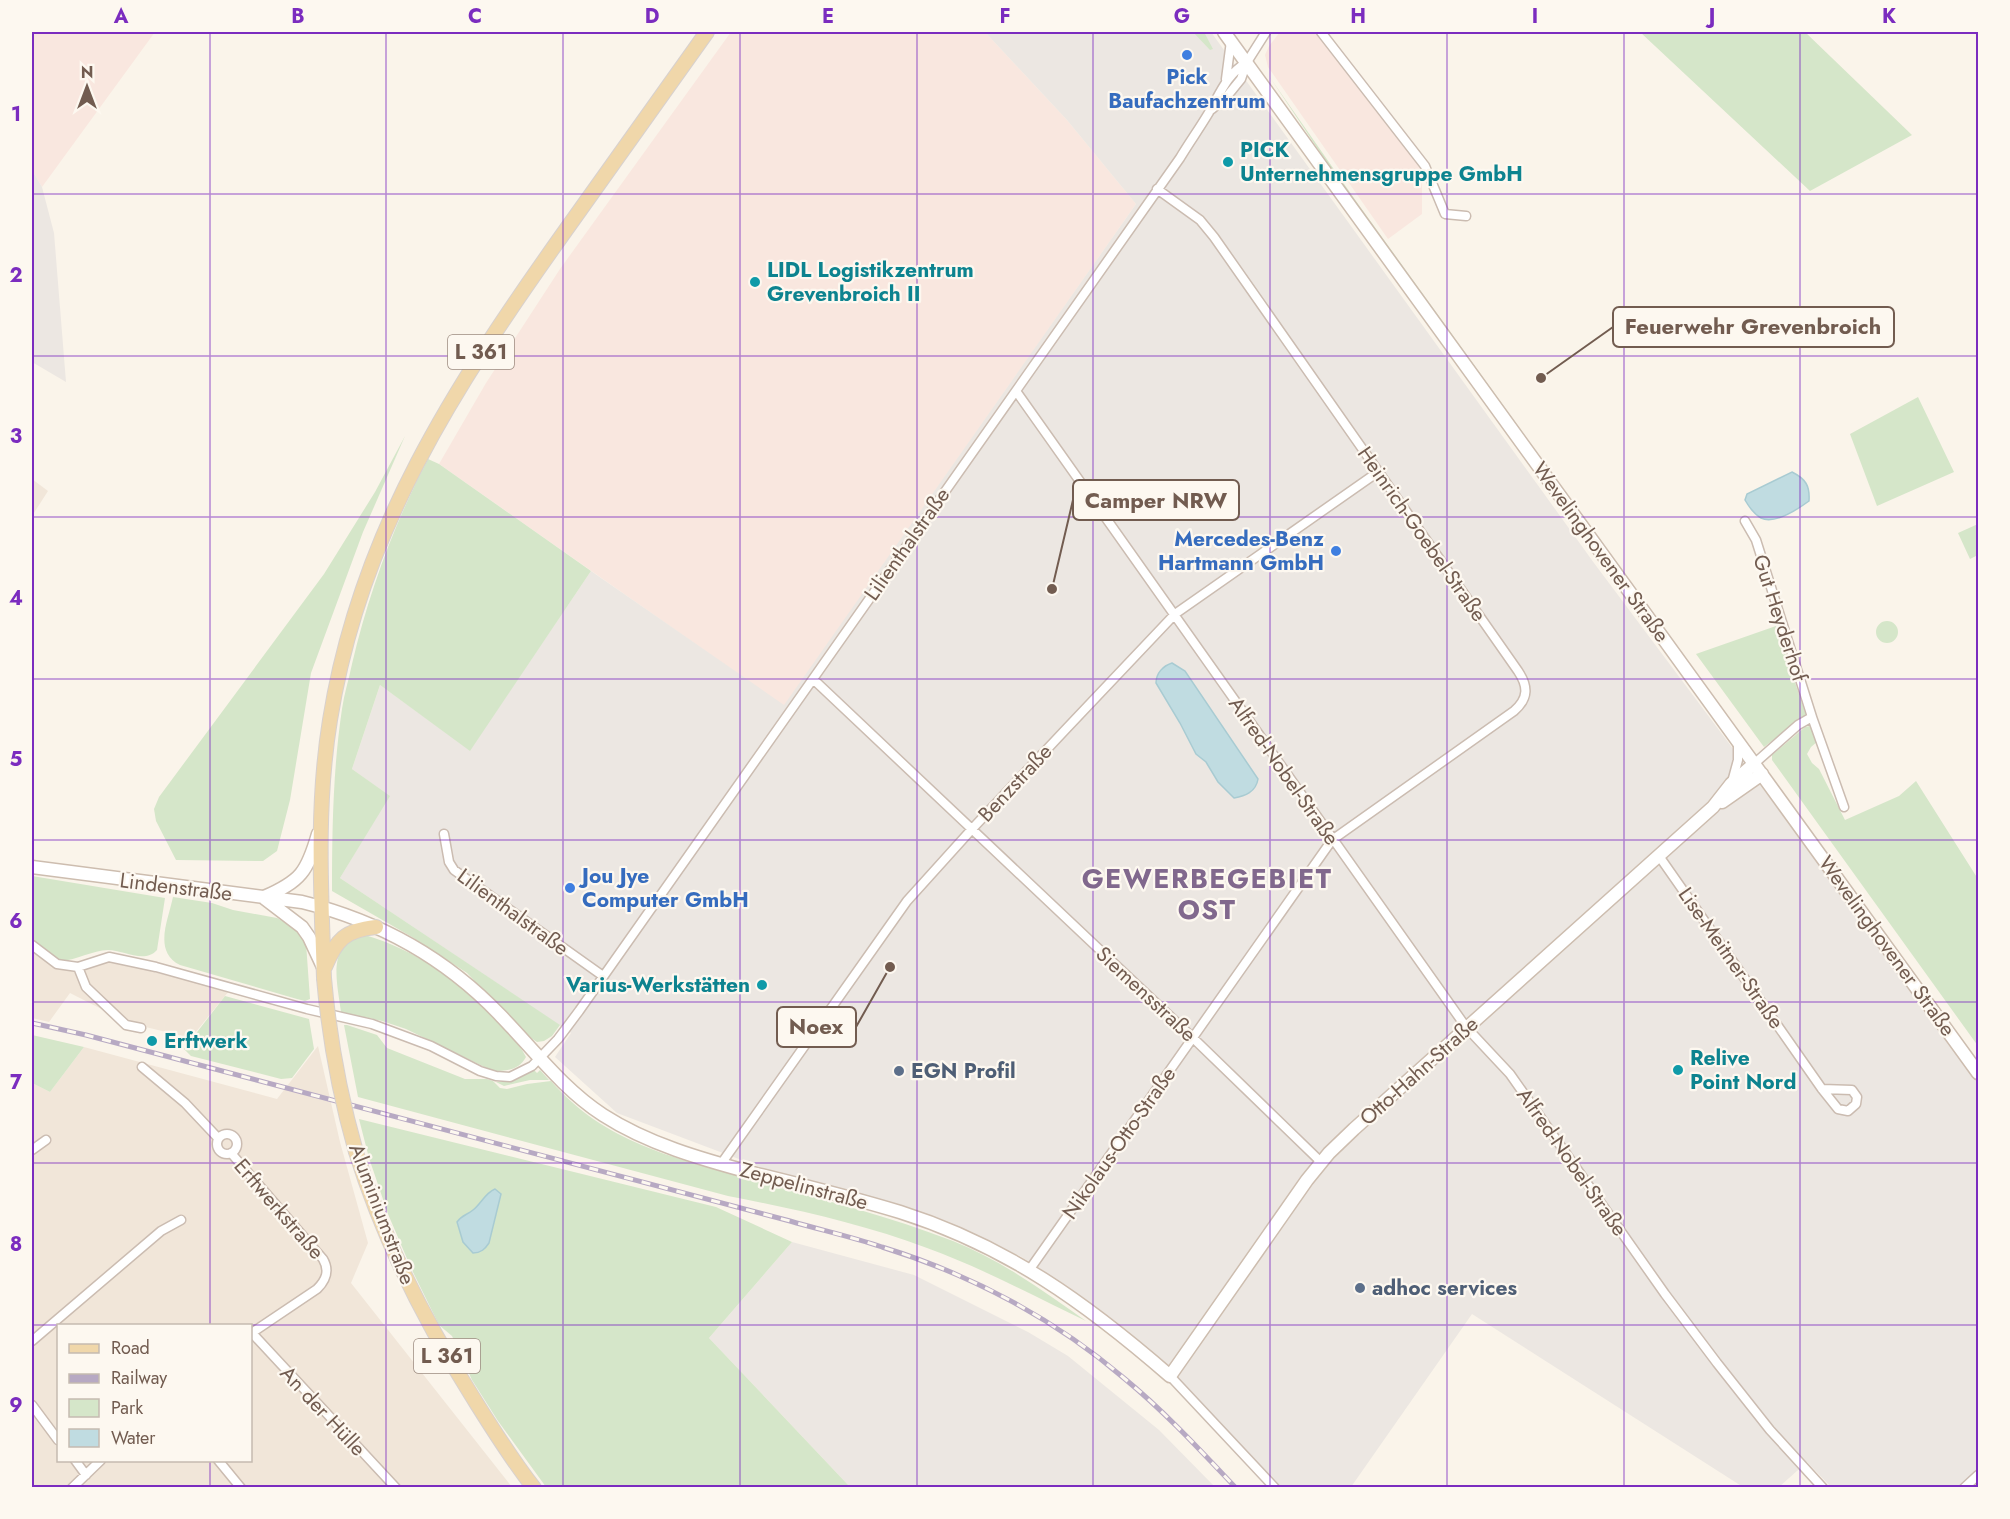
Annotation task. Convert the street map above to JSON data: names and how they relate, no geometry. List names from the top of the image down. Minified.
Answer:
{"streets":{"main road":["L 361","Aluminiumstraße"],"street":["Heinrich-Goebel-Straße","Lilienthalstraße","Wevelinghovener Straße","Gut Heyderhof","Alfred-Nobel-Straße","Benzstraße","Lindenstraße","Lise-Meitner-Straße","Siemensstraße","Otto-Hahn-Straße","Nikolaus-Otto-Straße","Zeppelinstraße","Erftwerkstraße","An der Hülle"]},"crossings":[["L 361","Lindenstraße"],["L 361","Zeppelinstraße"],["L 361","Aluminiumstraße"],["Heinrich-Goebel-Straße","Lilienthalstraße"],["Heinrich-Goebel-Straße","Alfred-Nobel-Straße"],["Heinrich-Goebel-Straße","Benzstraße"],["Heinrich-Goebel-Straße","Nikolaus-Otto-Straße"],["Lilienthalstraße","Wevelinghovener Straße"],["Lilienthalstraße","Alfred-Nobel-Straße"],["Lilienthalstraße","Siemensstraße"],["Lilienthalstraße","Zeppelinstraße"],["Wevelinghovener Straße","Otto-Hahn-Straße"],["Alfred-Nobel-Straße","Benzstraße"],["Alfred-Nobel-Straße","Otto-Hahn-Straße"],["Alfred-Nobel-Straße","Nikolaus-Otto-Straße"],["Benzstraße","Siemensstraße"],["Benzstraße","Zeppelinstraße"],["Lindenstraße","Zeppelinstraße"],["Lindenstraße","Aluminiumstraße"],["Lise-Meitner-Straße","Otto-Hahn-Straße"],["Siemensstraße","Otto-Hahn-Straße"],["Siemensstraße","Nikolaus-Otto-Straße"],["Otto-Hahn-Straße","Zeppelinstraße"],["Nikolaus-Otto-Straße","Zeppelinstraße"],["Zeppelinstraße","Aluminiumstraße"]],"districts":["GEWERBEGEBIET OST"],"places":["Pick Baufachzentrum","PICK Unternehmensgruppe GmbH","LIDL Logistikzentrum Grevenbroich II","Feuerwehr Grevenbroich","Mercedes-Benz Hartmann GmbH","Camper NRW","Jou Jye Computer GmbH","Noex","Varius-Werkstätten","Erftwerk","Relive Point Nord","EGN Profil","adhoc services"],"legend":["Road","Railway","Park","Water"],"north":"top","grid":{"columns":["A","B","C","D","E","F","G","H","I","J","K"],"rows":["1","2","3","4","5","6","7","8","9"]}}
